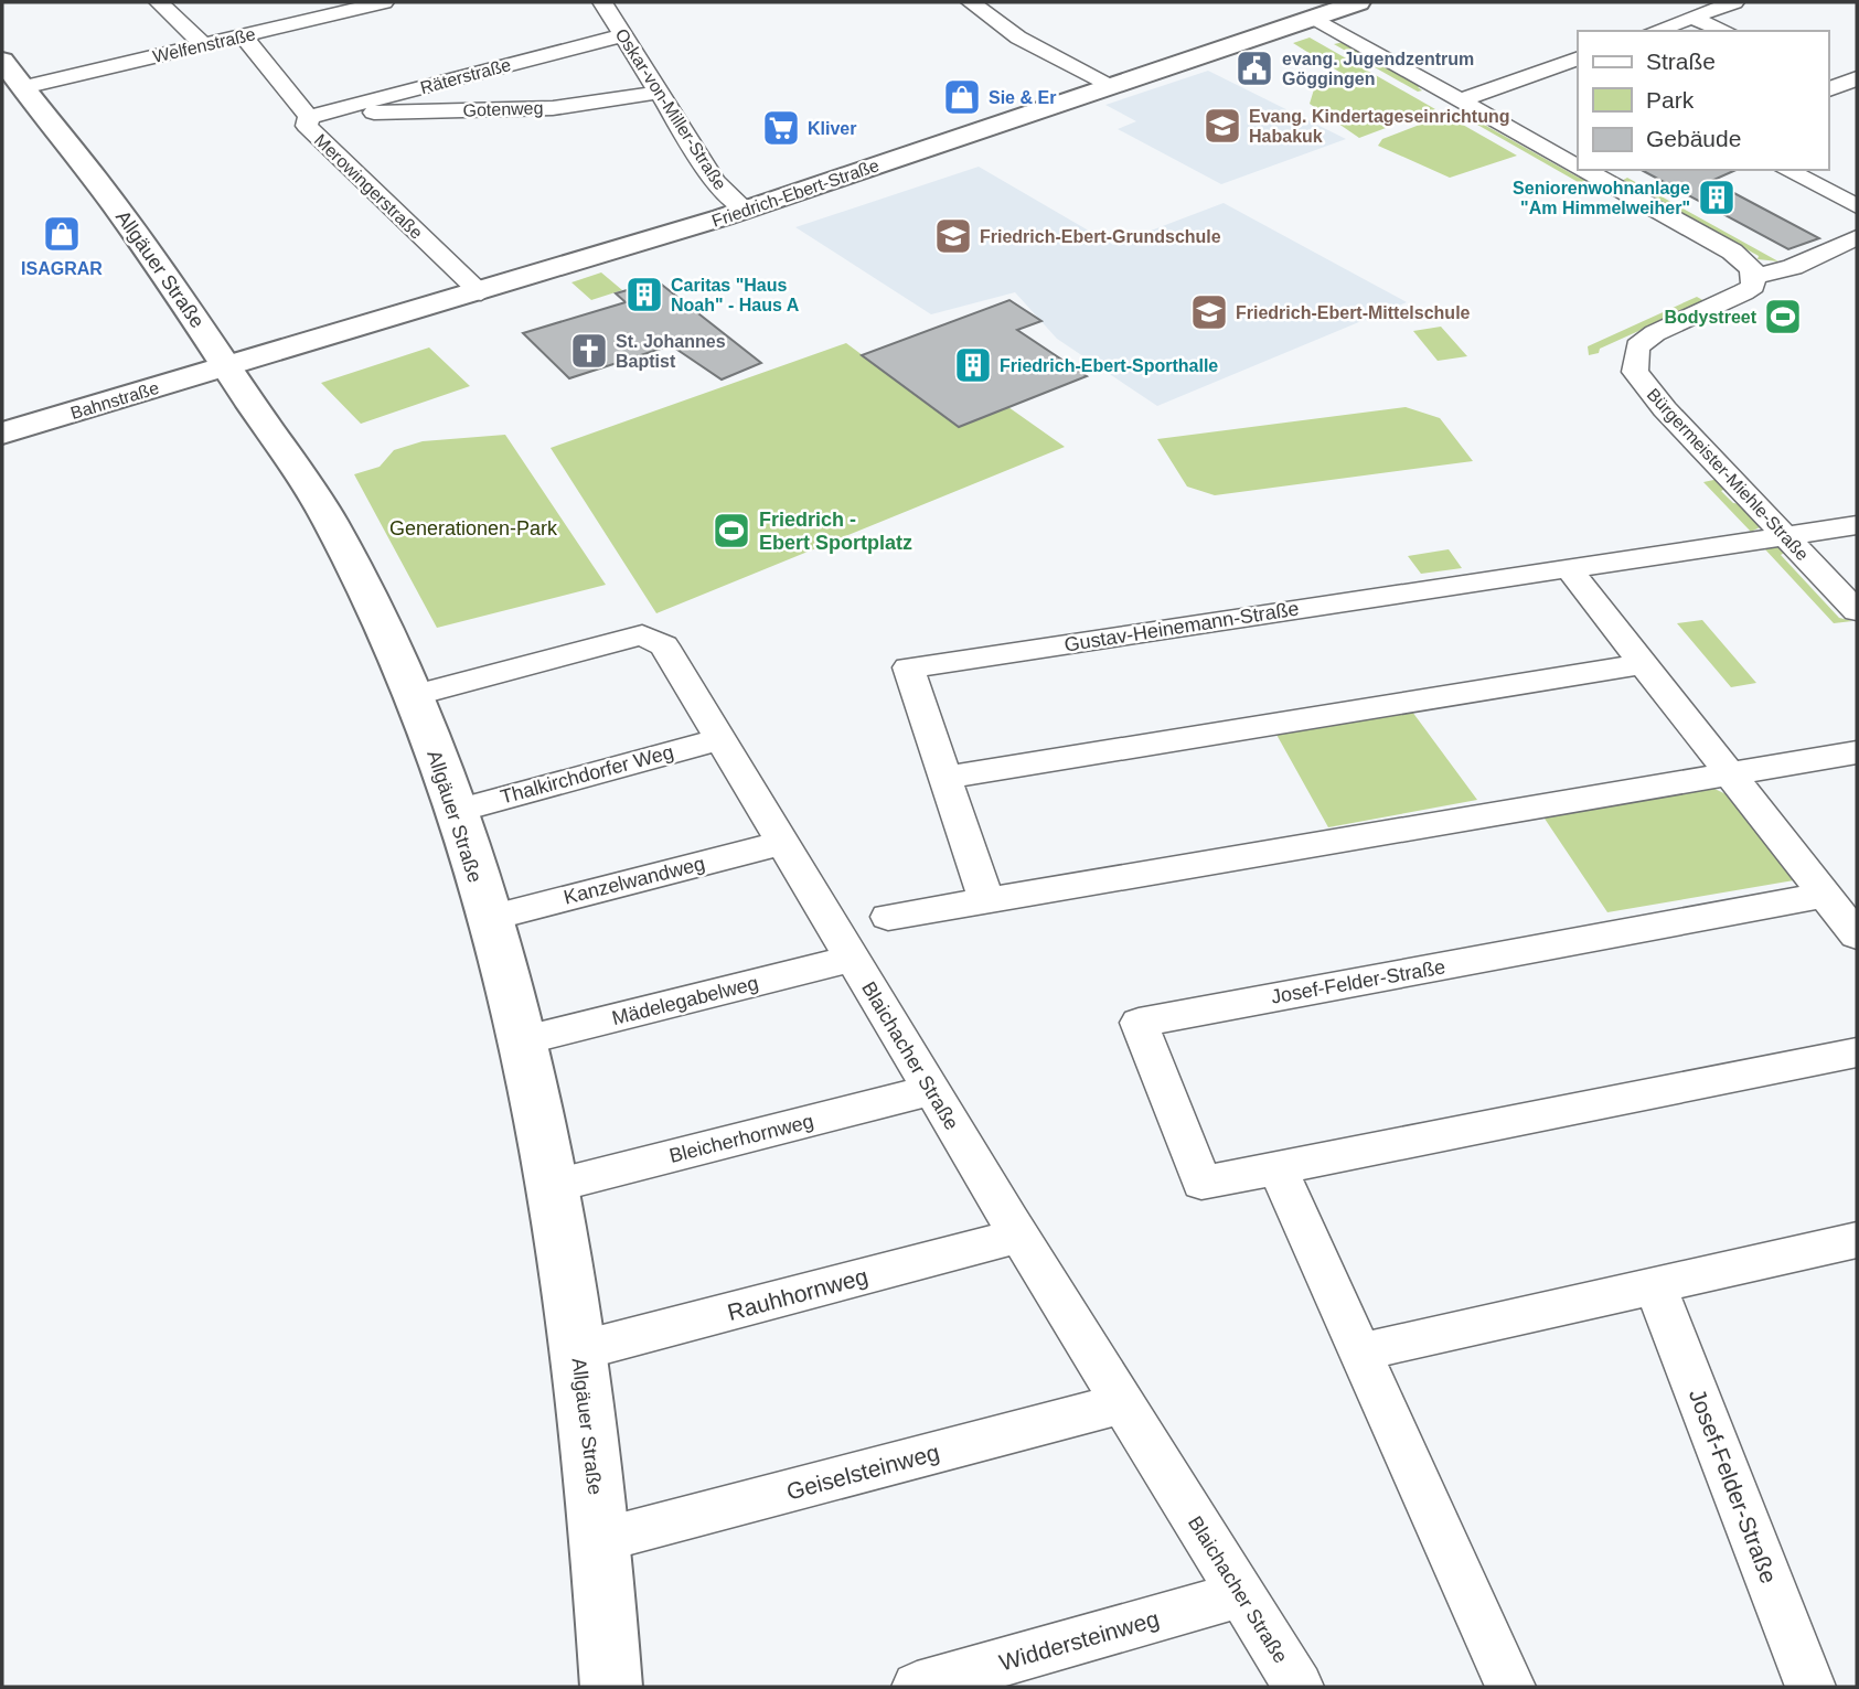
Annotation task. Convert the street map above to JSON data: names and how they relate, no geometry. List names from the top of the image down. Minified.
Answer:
{"streets":{"main road":["Friedrich-Ebert-Straße","Allgäuer Straße","Bahnstraße"],"street":["Welfenstraße","Räterstraße","Gotenweg","Oskar-von-Miller-Straße","Merowingerstraße","Bürgermeister-Miehle-Straße","Gustav-Heinemann-Straße","Thalkirchdorfer Weg","Kanzelwandweg","Josef-Felder-Straße","Mädelegabelweg","Blaichacher Straße","Bleicherhornweg","Rauhhornweg","Geiselsteinweg","Widdersteinweg"]},"crossings":[["Welfenstraße","Merowingerstraße"],["Welfenstraße","Allgäuer Straße"],["Räterstraße","Gotenweg"],["Räterstraße","Oskar-von-Miller-Straße"],["Räterstraße","Merowingerstraße"],["Gotenweg","Oskar-von-Miller-Straße"],["Oskar-von-Miller-Straße","Friedrich-Ebert-Straße"],["Merowingerstraße","Friedrich-Ebert-Straße"],["Friedrich-Ebert-Straße","Allgäuer Straße"],["Friedrich-Ebert-Straße","Bahnstraße"],["Allgäuer Straße","Bahnstraße"],["Allgäuer Straße","Thalkirchdorfer Weg"],["Allgäuer Straße","Kanzelwandweg"],["Allgäuer Straße","Mädelegabelweg"],["Allgäuer Straße","Blaichacher Straße"],["Allgäuer Straße","Bleicherhornweg"],["Allgäuer Straße","Rauhhornweg"],["Allgäuer Straße","Geiselsteinweg"],["Bürgermeister-Miehle-Straße","Gustav-Heinemann-Straße"],["Thalkirchdorfer Weg","Blaichacher Straße"],["Kanzelwandweg","Blaichacher Straße"],["Mädelegabelweg","Blaichacher Straße"],["Blaichacher Straße","Bleicherhornweg"],["Blaichacher Straße","Rauhhornweg"],["Blaichacher Straße","Geiselsteinweg"],["Blaichacher Straße","Widdersteinweg"]],"parks":["Generationen-Park"],"places":{"public building":["evang. Jugendzentrum Göggingen"],"shop":["Sie & Er","ISAGRAR"],"school or university":["Evang. Kindertageseinrichtung Habakuk","Friedrich-Ebert-Grundschule","Friedrich-Ebert-Mittelschule"],"supermarket":["Kliver"],"building":["Seniorenwohnanlage \"Am Himmelweiher\"","Caritas \"Haus Noah\" - Haus A","Friedrich-Ebert-Sporthalle"],"sports":["Bodystreet","Friedrich - Ebert Sportplatz"],"church":["St. Johannes Baptist"]},"legend":["Straße","Park","Gebäude"]}
